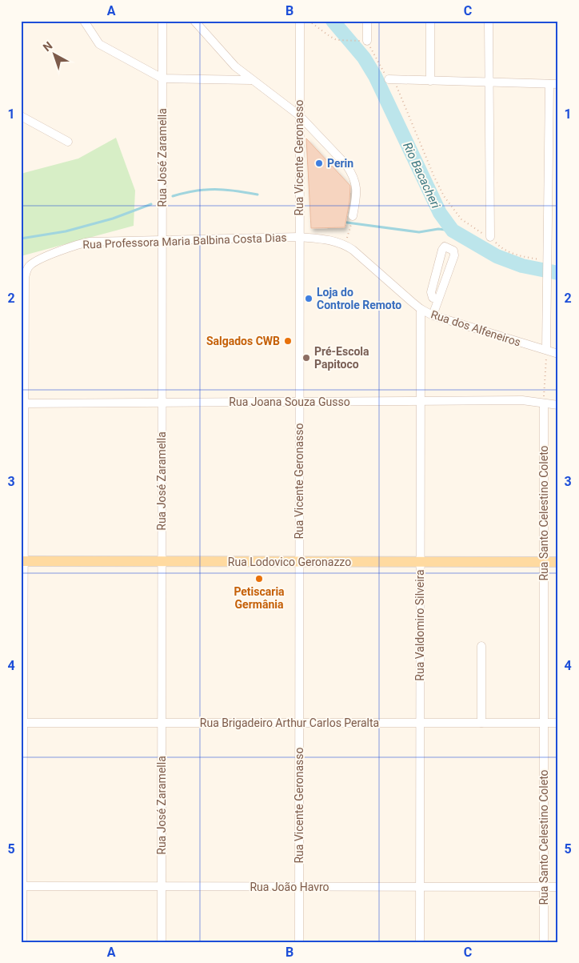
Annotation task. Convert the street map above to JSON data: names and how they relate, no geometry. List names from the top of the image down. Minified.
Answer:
{"streets":{"main road":["Rua Lodovico Geronazzo"],"street":["Rua José Zaramella","Rua Vicente Geronasso","Rua Professora Maria Balbina Costa Dias","Rua dos Alfeneiros","Rua Joana Souza Gusso","Rua Santo Celestino Coleto","Rua Valdomiro Silveira","Rua Brigadeiro Arthur Carlos Peralta","Rua João Havro"]},"crossings":[["Rua José Zaramella","Rua Professora Maria Balbina Costa Dias"],["Rua José Zaramella","Rua Joana Souza Gusso"],["Rua José Zaramella","Rua Lodovico Geronazzo"],["Rua José Zaramella","Rua Brigadeiro Arthur Carlos Peralta"],["Rua José Zaramella","Rua João Havro"],["Rua Vicente Geronasso","Rua Professora Maria Balbina Costa Dias"],["Rua Vicente Geronasso","Rua Joana Souza Gusso"],["Rua Vicente Geronasso","Rua Lodovico Geronazzo"],["Rua Vicente Geronasso","Rua Brigadeiro Arthur Carlos Peralta"],["Rua Vicente Geronasso","Rua João Havro"],["Rua Professora Maria Balbina Costa Dias","Rua dos Alfeneiros"],["Rua Professora Maria Balbina Costa Dias","Rua Joana Souza Gusso"],["Rua dos Alfeneiros","Rua Valdomiro Silveira"],["Rua Joana Souza Gusso","Rua Santo Celestino Coleto"],["Rua Joana Souza Gusso","Rua Valdomiro Silveira"],["Rua Santo Celestino Coleto","Rua Lodovico Geronazzo"],["Rua Santo Celestino Coleto","Rua Brigadeiro Arthur Carlos Peralta"],["Rua Santo Celestino Coleto","Rua João Havro"],["Rua Lodovico Geronazzo","Rua Valdomiro Silveira"],["Rua Valdomiro Silveira","Rua Brigadeiro Arthur Carlos Peralta"],["Rua Valdomiro Silveira","Rua João Havro"]],"water":["Rio Bacacheri"],"places":["Perin","Loja do Controle Remoto","Salgados CWB","Pré-Escola Papitoco","Petiscaria Germânia"],"north":"top left","grid":{"columns":["A","B","C"],"rows":["1","2","3","4","5"]}}
